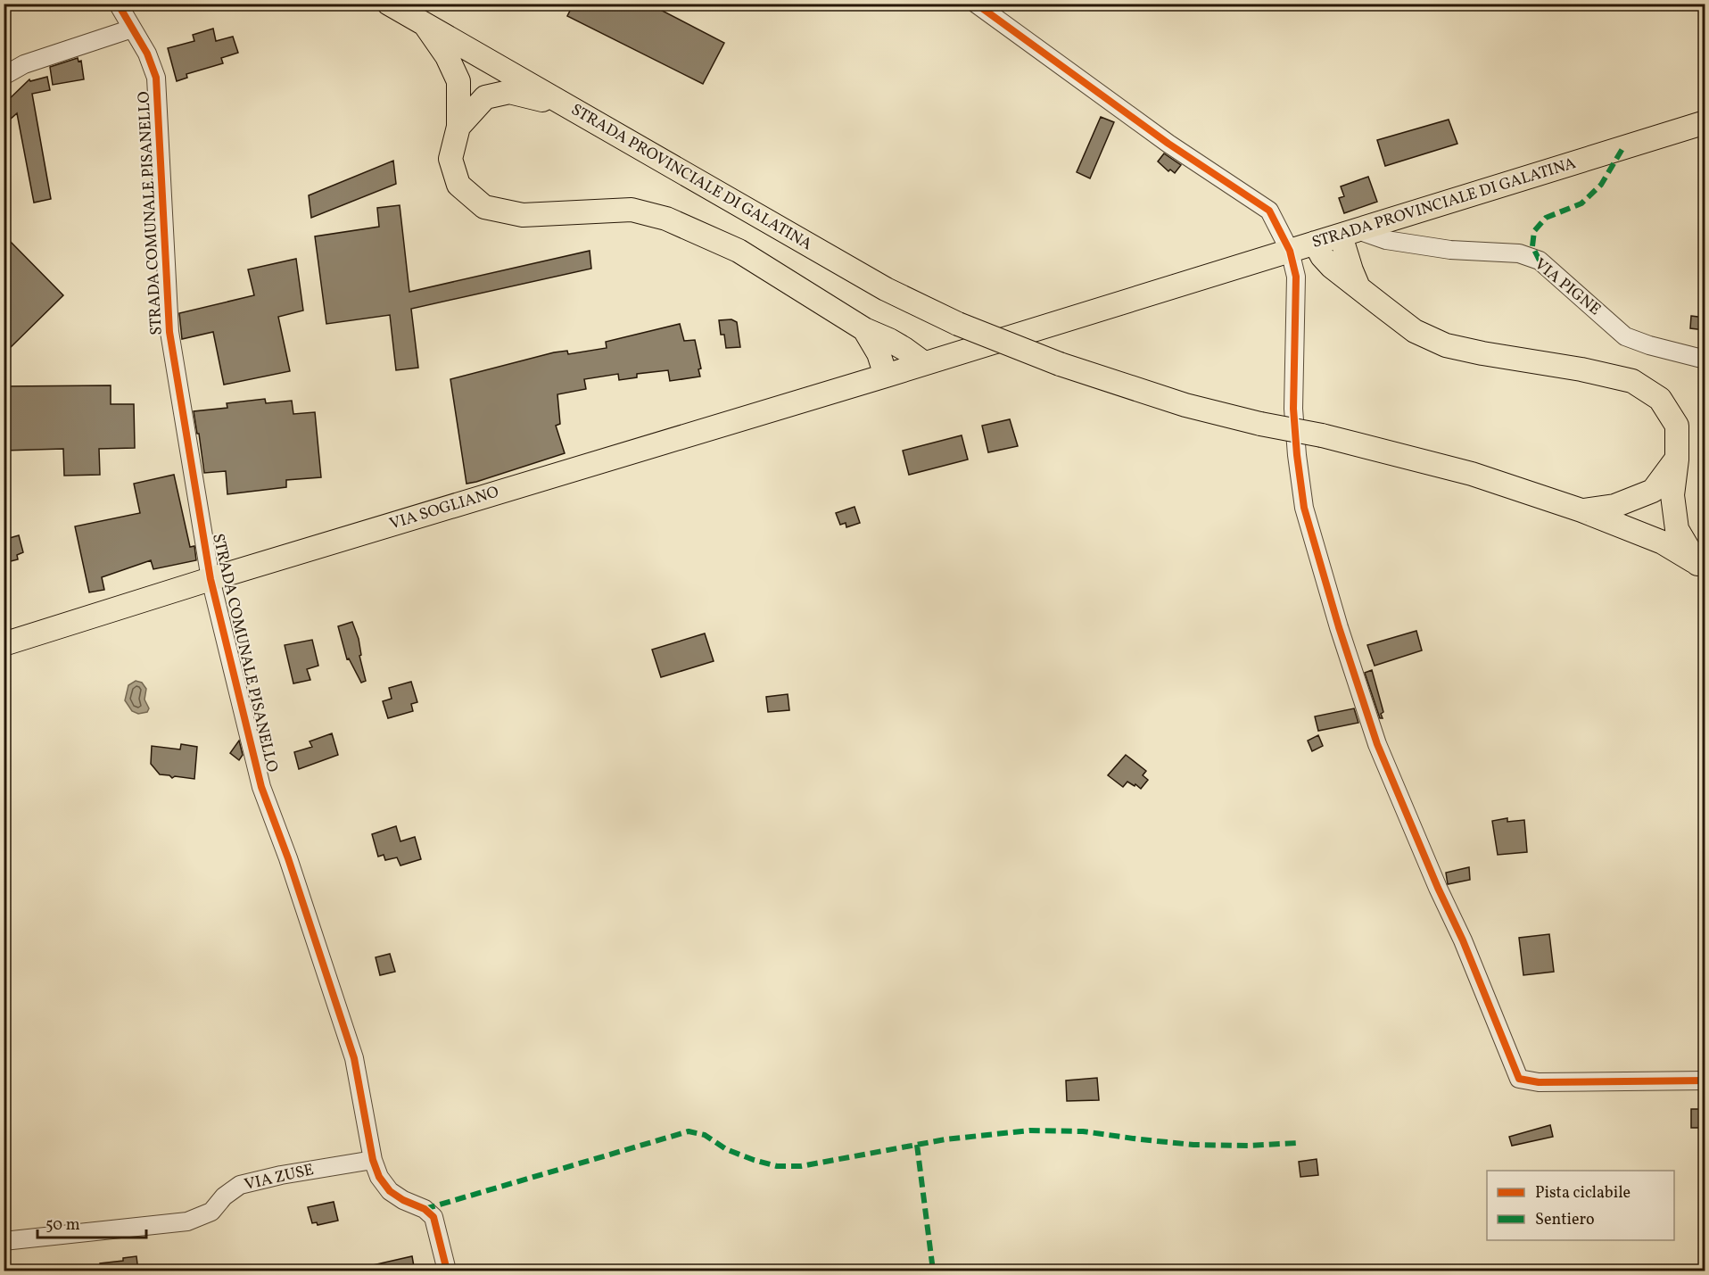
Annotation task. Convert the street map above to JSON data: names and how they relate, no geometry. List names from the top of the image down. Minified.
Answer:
{"streets":{"main road":["STRADA PROVINCIALE DI GALATINA","VIA SOGLIANO"],"street":["STRADA COMUNALE PISANELLO","VIA PIGNE","VIA ZUSE"]},"crossings":[["STRADA PROVINCIALE DI GALATINA","VIA PIGNE"],["STRADA PROVINCIALE DI GALATINA","VIA SOGLIANO"],["STRADA COMUNALE PISANELLO","VIA SOGLIANO"],["STRADA COMUNALE PISANELLO","VIA ZUSE"]],"legend":["Pista ciclabile","Sentiero"],"scale_bar":"50 m"}
